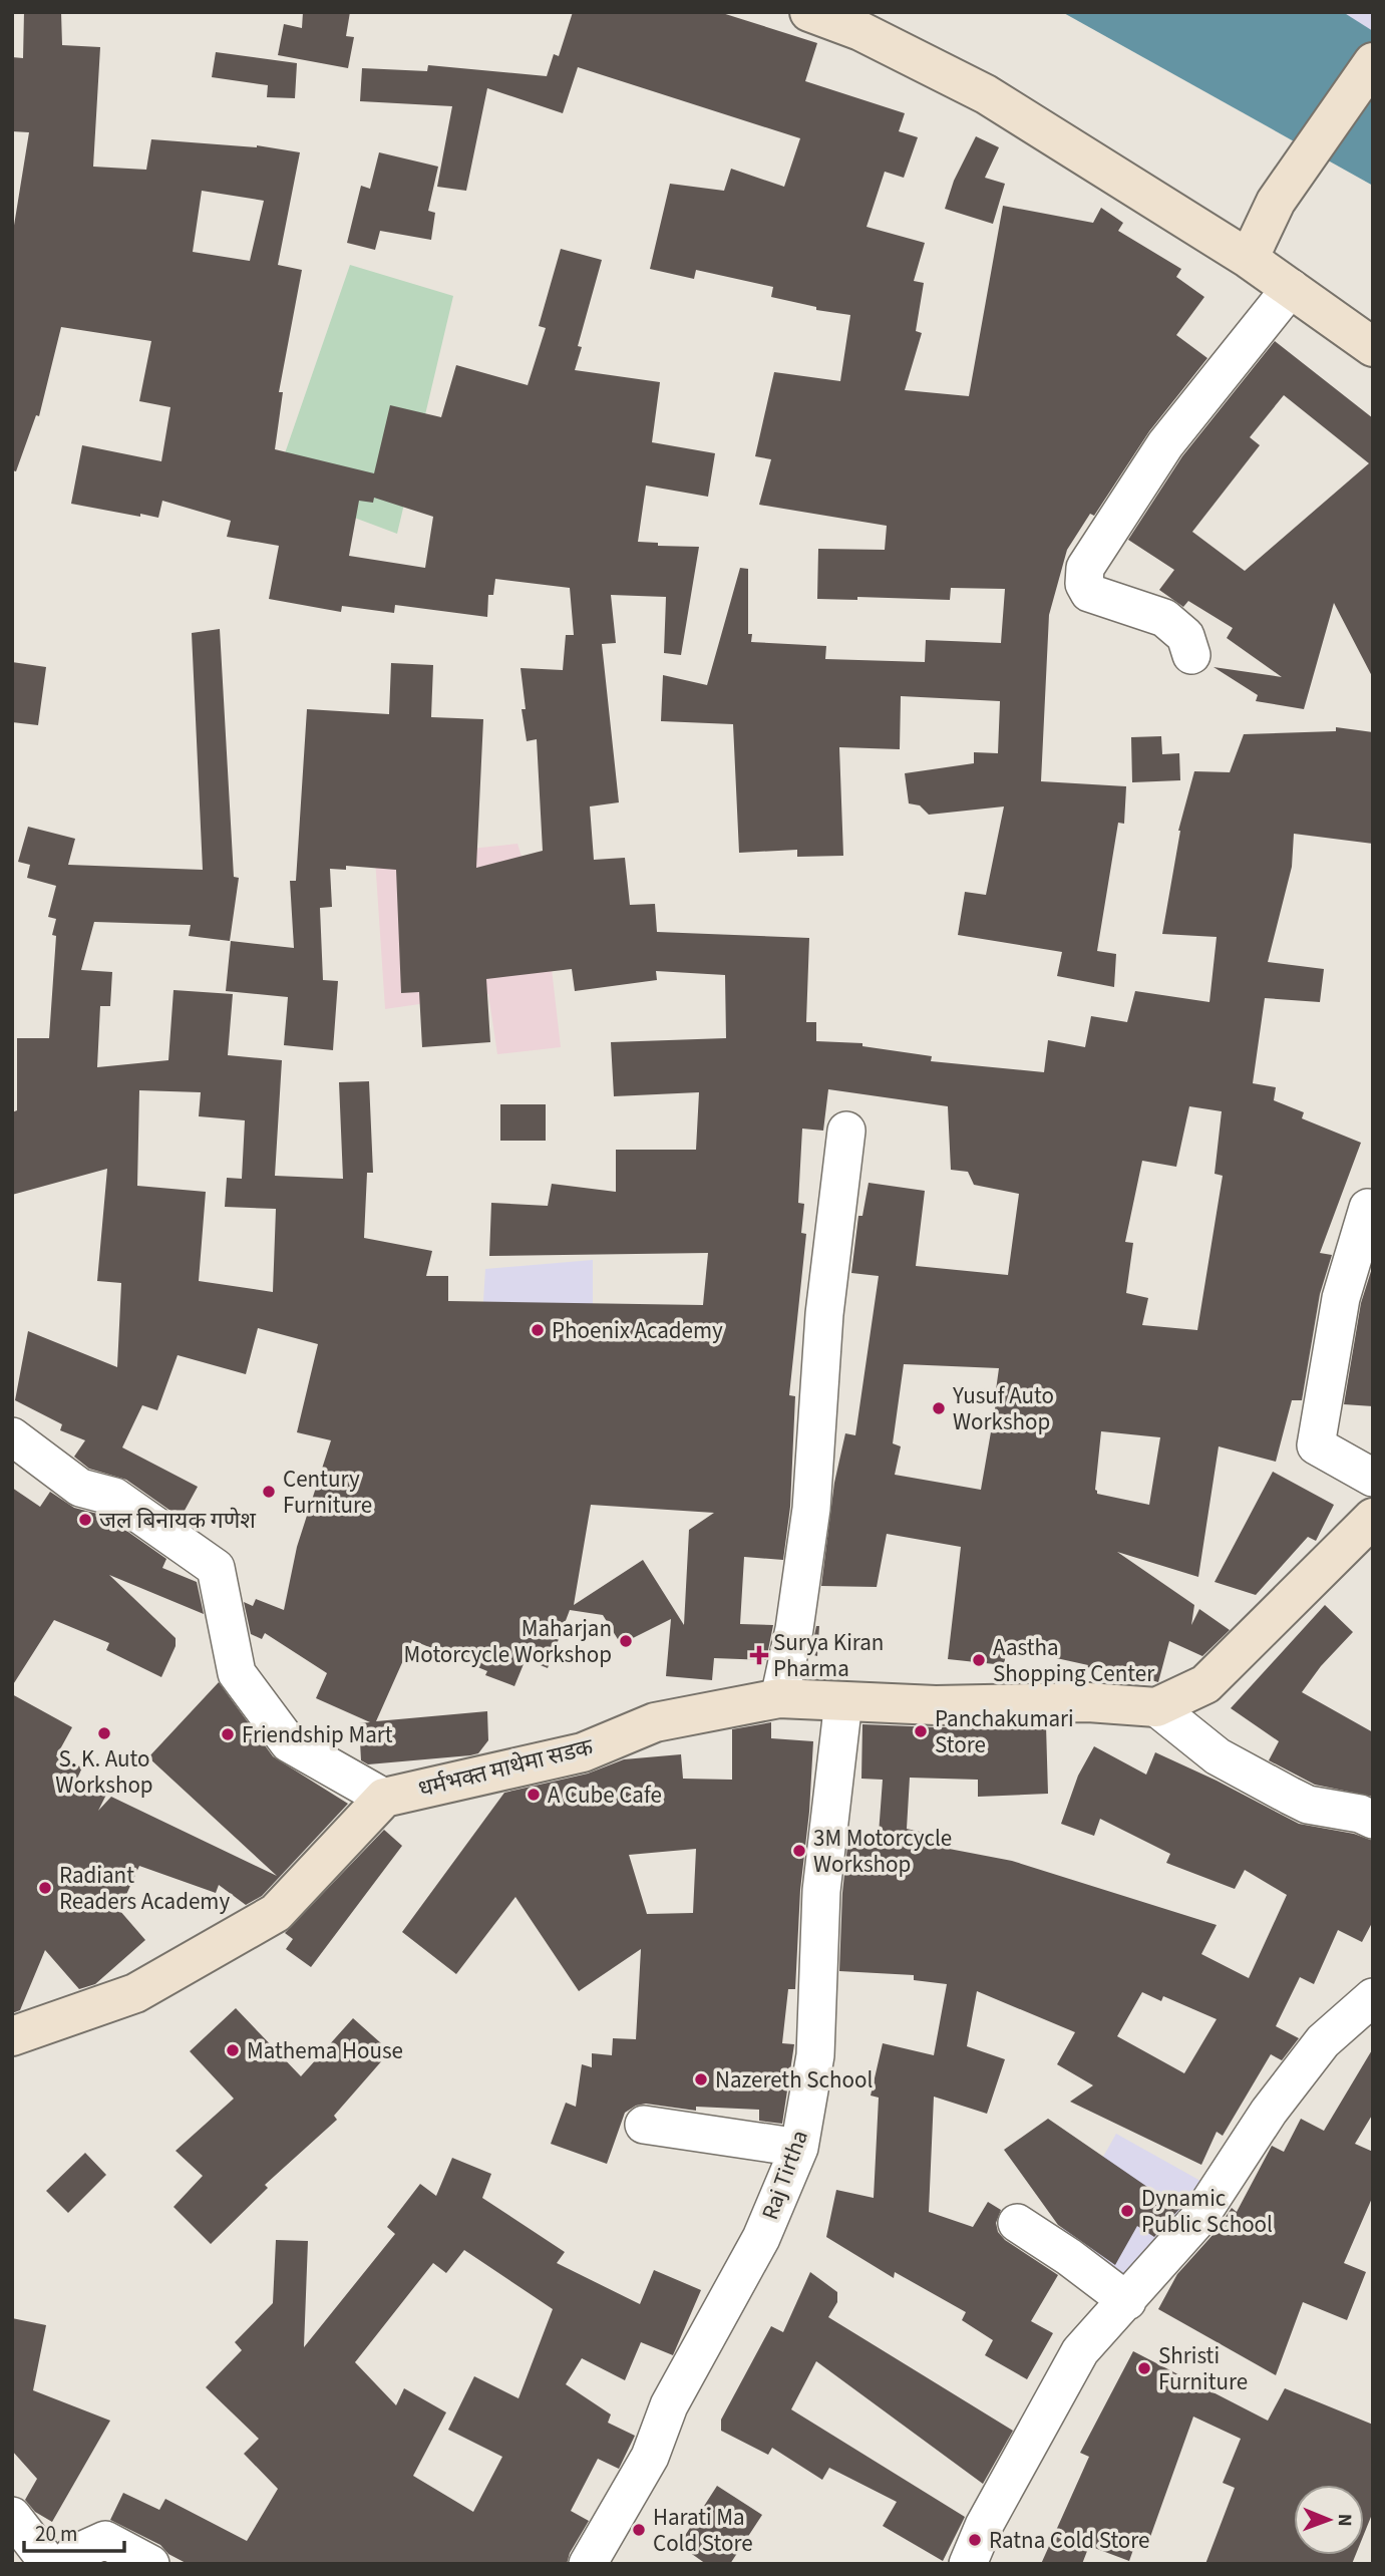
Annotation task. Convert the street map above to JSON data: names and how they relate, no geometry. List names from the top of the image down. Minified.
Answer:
{"streets":{"main road":["धर्मभक्त माथेमा सडक"],"street":["Raj Tirtha"]},"crossings":[["धर्मभक्त माथेमा सडक","Raj Tirtha"]],"places":{"other":["Phoenix Academy","Yusuf Auto Workshop","Century Furniture","जल बिनायक गणेश","Maharjan Motorcycle Workshop","Aastha Shopping Center","Panchakumari Store","S. K. Auto Workshop","Friendship Mart","A Cube Cafe","3M Motorcycle Workshop","Radiant Readers Academy","Mathema House","Nazereth School","Dynamic Public School","Shristi Furniture","Harati Ma Cold Store","Ratna Cold Store"],"health":["Surya Kiran Pharma"]},"scale_bar":"20 m","north":"right"}
